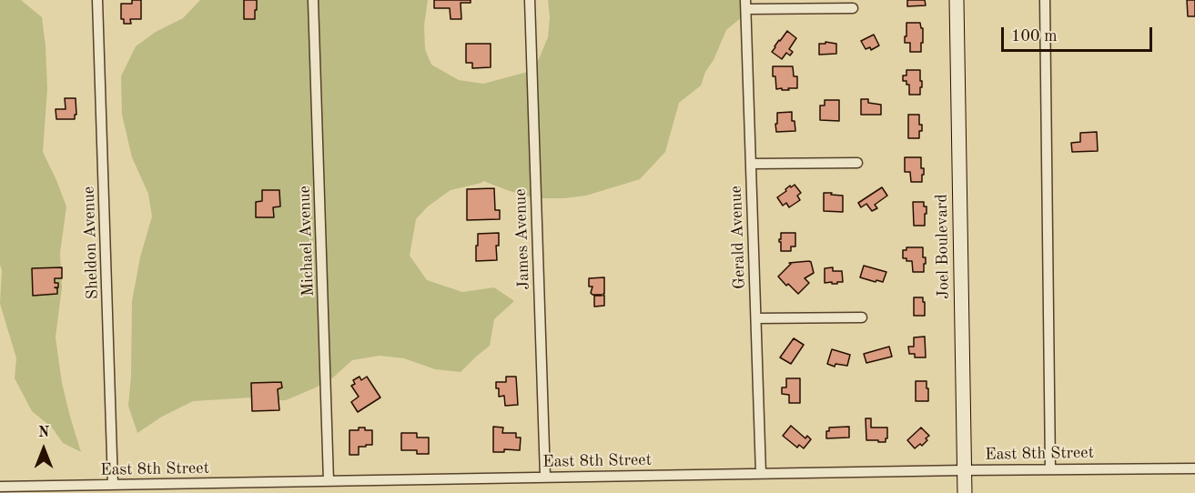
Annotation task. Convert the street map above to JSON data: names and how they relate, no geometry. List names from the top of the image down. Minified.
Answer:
{"streets":{"main road":["Joel Boulevard"],"street":["Gerald Avenue","James Avenue","Michael Avenue","Sheldon Avenue","East 8th Street"]},"crossings":[["Gerald Avenue","East 8th Street"],["James Avenue","East 8th Street"],["Michael Avenue","East 8th Street"],["Sheldon Avenue","East 8th Street"],["Joel Boulevard","East 8th Street"]],"scale_bar":"100 m","north":"top"}
